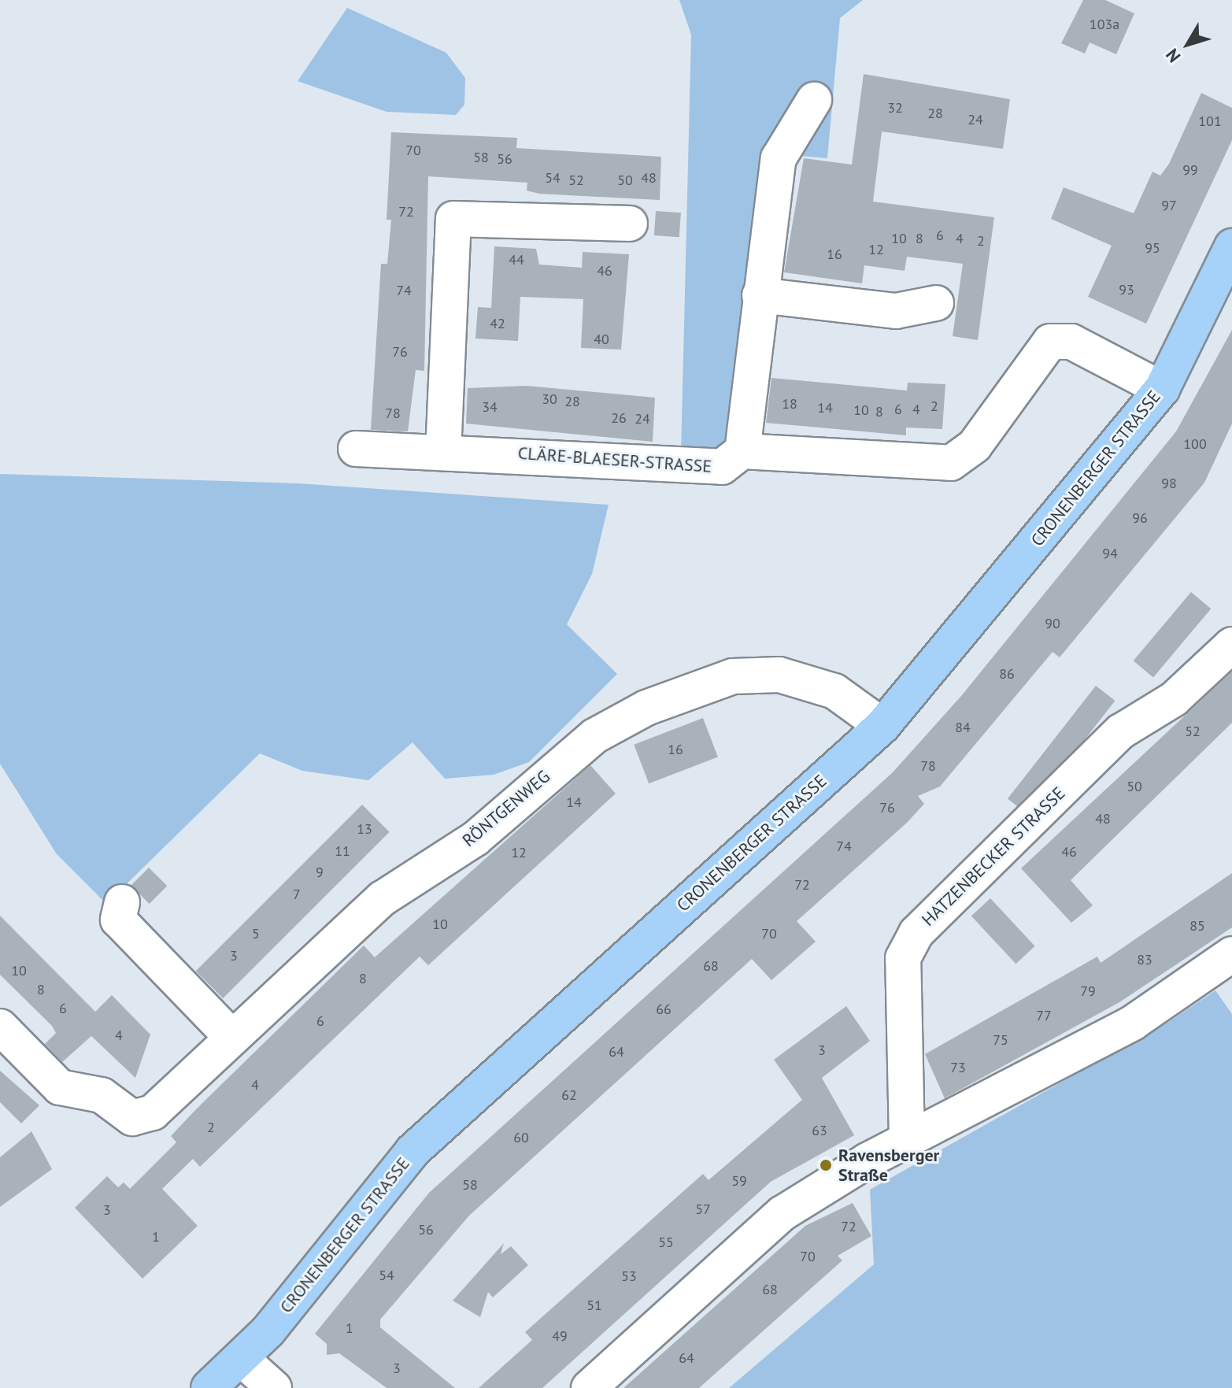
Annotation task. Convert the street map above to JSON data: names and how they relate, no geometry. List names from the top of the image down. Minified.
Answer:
{"streets":{"main road":["CRONENBERGER STRASSE"],"street":["CLÄRE-BLAESER-STRASSE","RÖNTGENWEG","HATZENBECKER STRASSE"]},"crossings":[["CRONENBERGER STRASSE","RÖNTGENWEG"]],"places":["Ravensberger Straße"],"house_numbers":["103a","32","28","24","101","70","58","56","99","54","48","52","50","97","72","6","10","8","4","2","95","12","16","44","46","93","74","42","40","76","30","28","18","2","34","14","6","4","10","8","78","26","24","100","98","96","94","90","86","84","52","16","78","50","14","76","48","13","74","11","46","12","9","72","7","10","85","5","70","3","83","68","10","8","8","79","6","66","77","6","4","75","3","64","73","4","62","2","63","60","59","58","57","3","72","56","1","55","70","54","53","68","51","1","49","64","3"],"north":"bottom left"}
